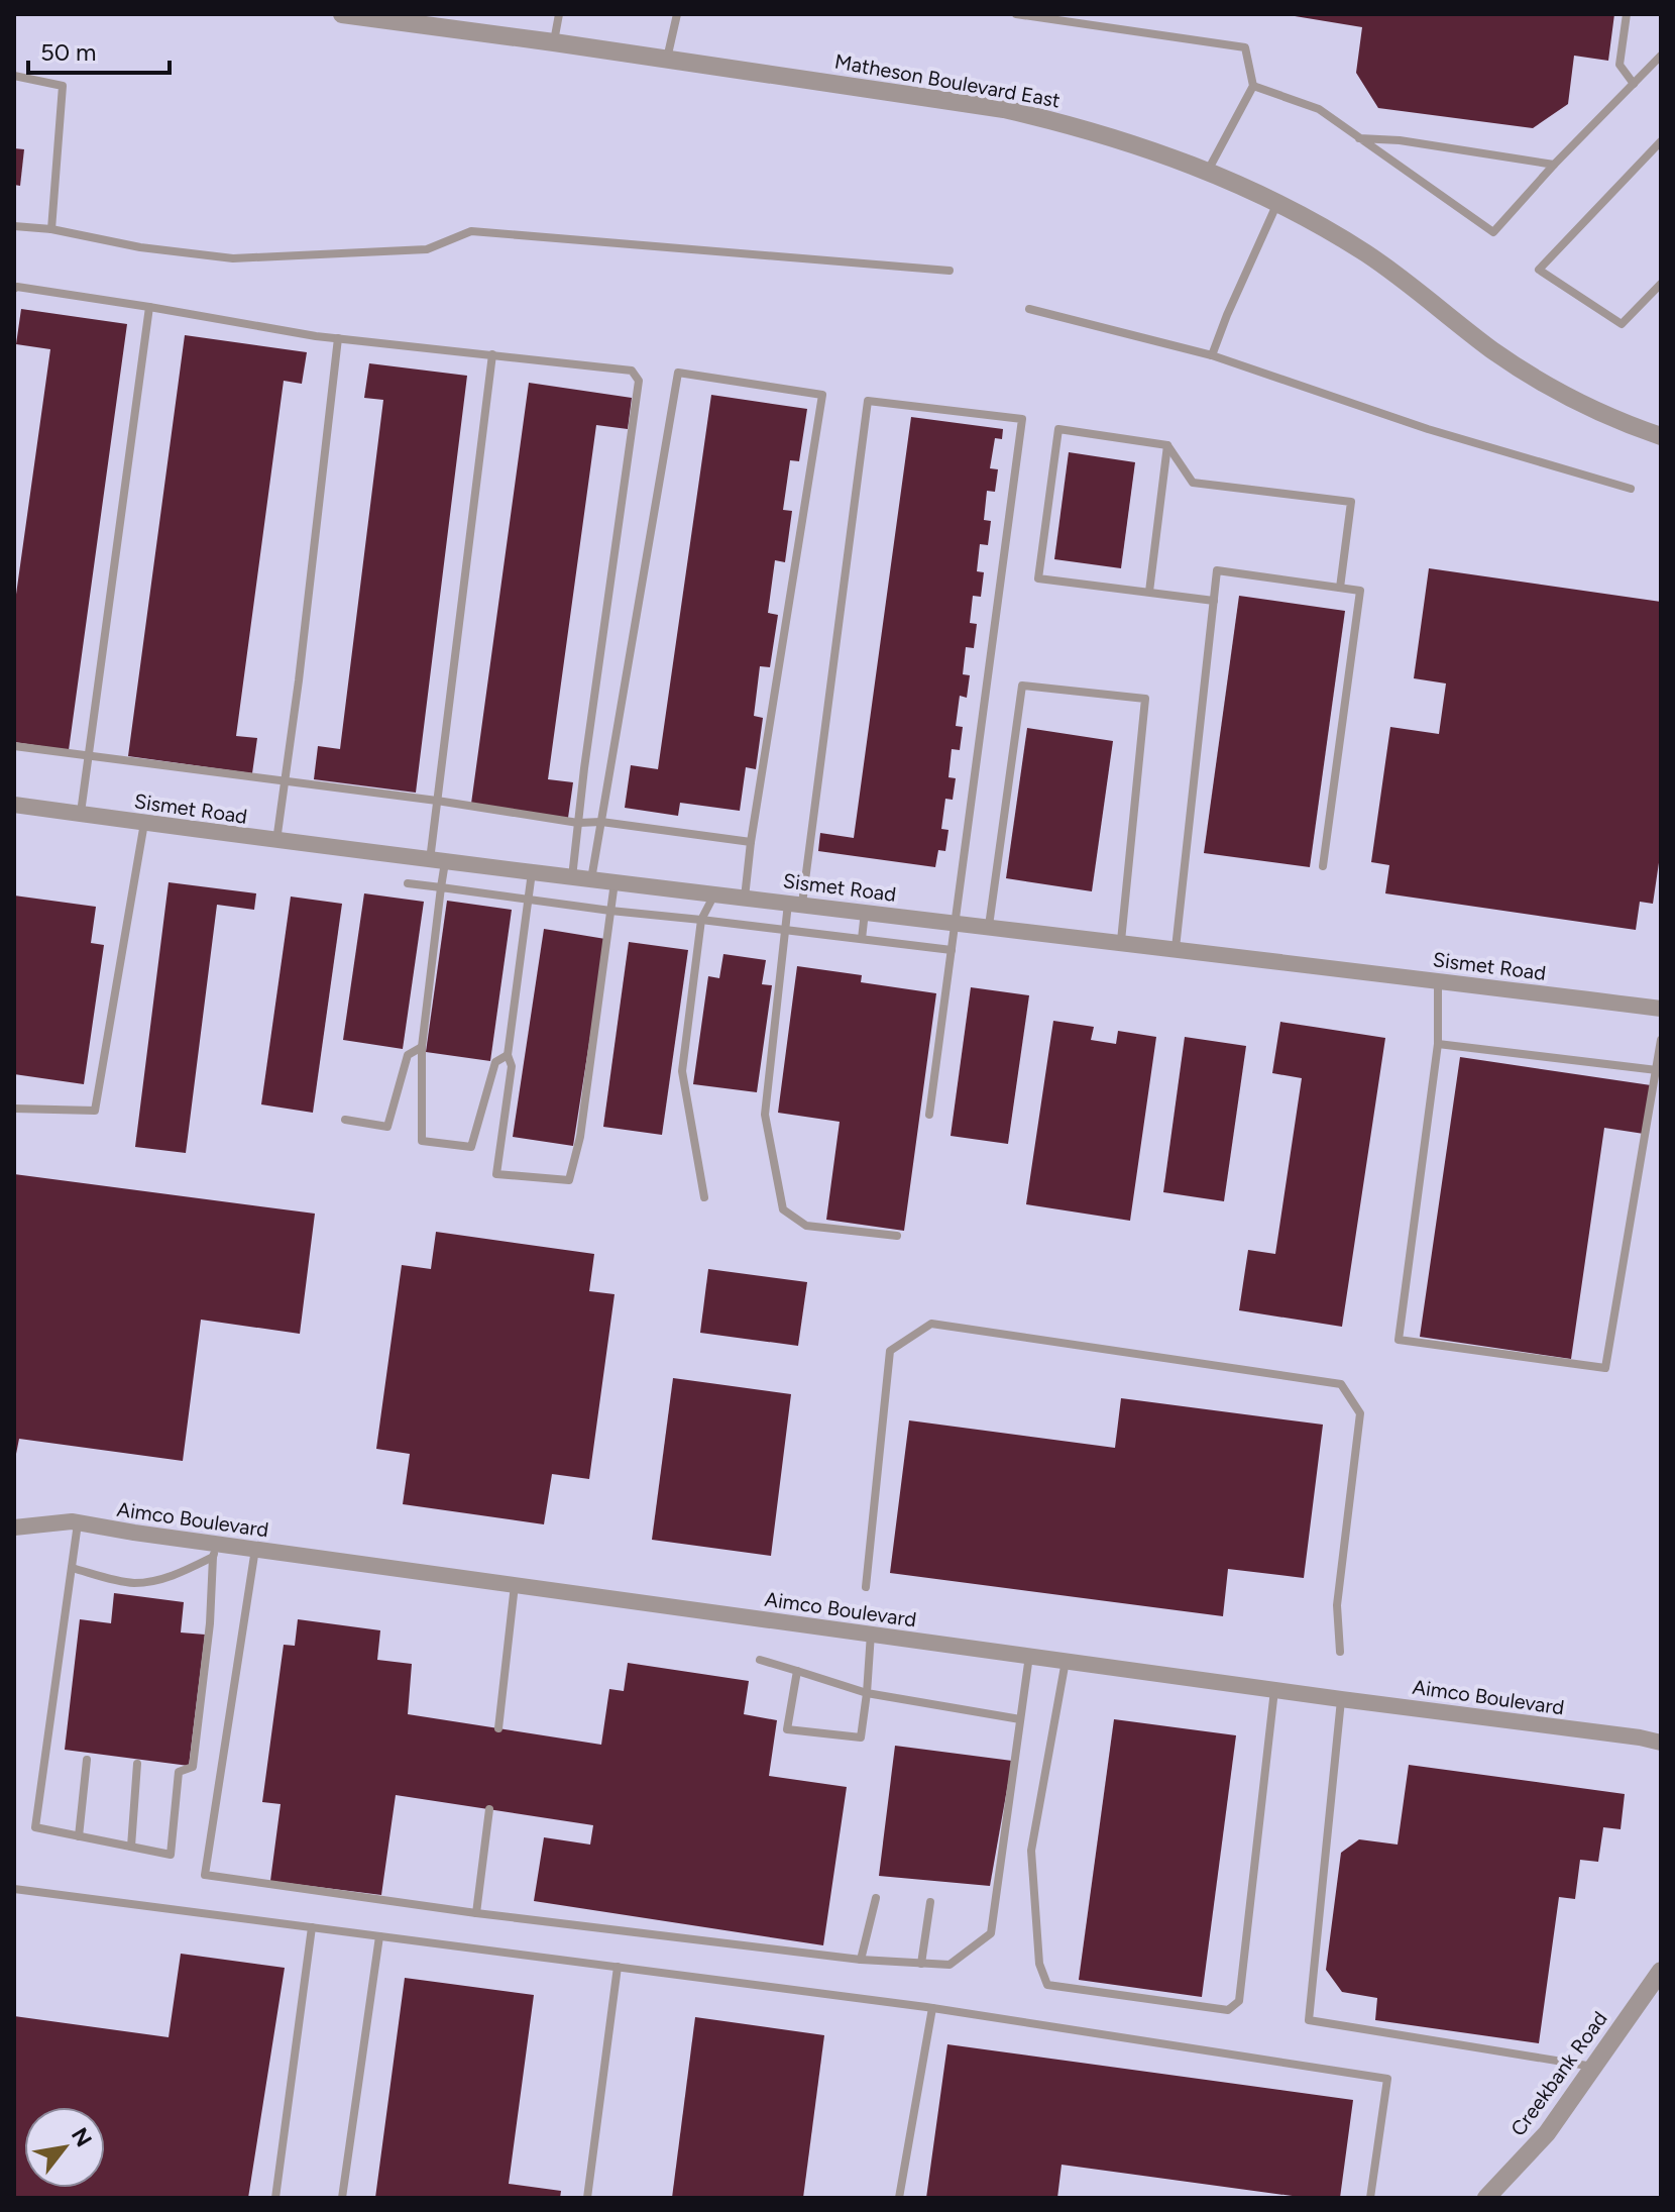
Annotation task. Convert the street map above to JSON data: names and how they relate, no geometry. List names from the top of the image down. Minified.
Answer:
{"streets":{"street":["Matheson Boulevard East","Sismet Road","Aimco Boulevard","Creekbank Road"]},"scale_bar":"50 m","north":"top right"}
